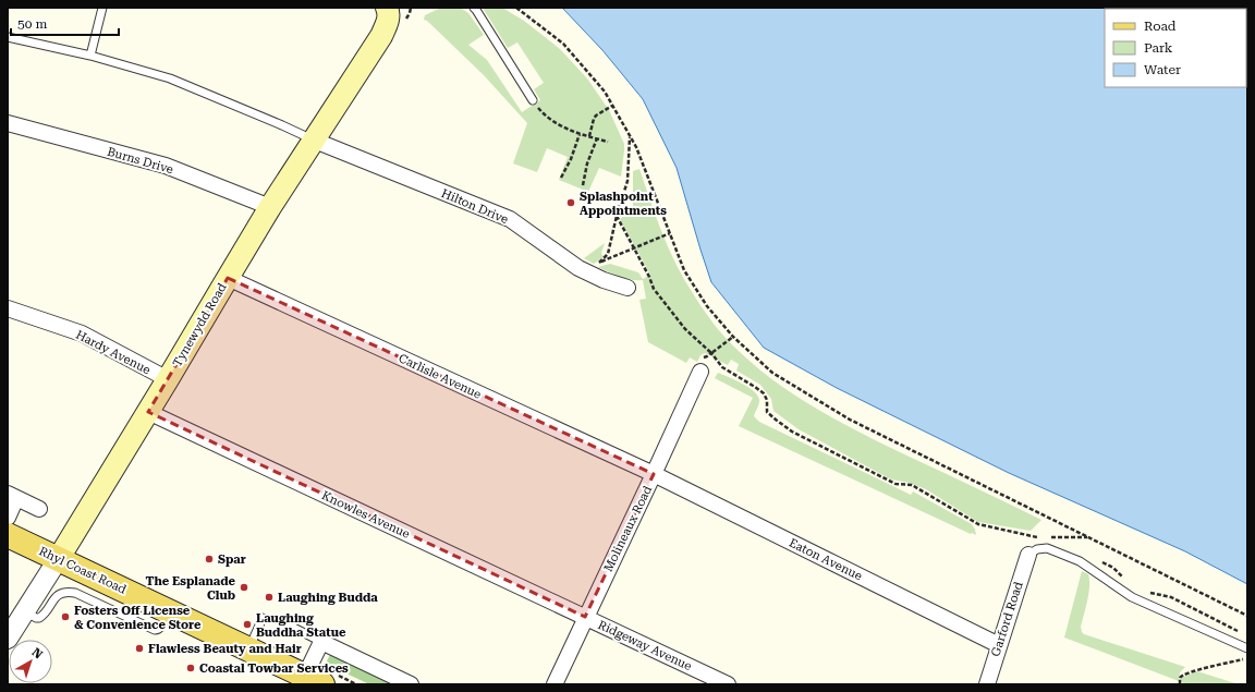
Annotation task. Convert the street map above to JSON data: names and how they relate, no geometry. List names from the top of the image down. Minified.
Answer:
{"streets":{"main road":["Tynewydd Road","Rhyl Coast Road"],"street":["Burns Drive","Hilton Drive","Hardy Avenue","Carlisle Avenue","Knowles Avenue","Molineaux Road","Eaton Avenue","Garford Road","Ridgeway Avenue"]},"crossings":[["Burns Drive","Tynewydd Road"],["Hilton Drive","Tynewydd Road"],["Tynewydd Road","Hardy Avenue"],["Tynewydd Road","Carlisle Avenue"],["Tynewydd Road","Knowles Avenue"],["Tynewydd Road","Rhyl Coast Road"],["Carlisle Avenue","Molineaux Road"],["Carlisle Avenue","Eaton Avenue"],["Knowles Avenue","Molineaux Road"],["Knowles Avenue","Ridgeway Avenue"],["Molineaux Road","Eaton Avenue"],["Molineaux Road","Ridgeway Avenue"],["Eaton Avenue","Garford Road"]],"places":["Splashpoint Appointments","Spar","The Esplanade Club","Laughing Budda","Fosters Off License & Convenience Store","Laughing Buddha Statue","Flawless Beauty and Hair","Coastal Towbar Services"],"legend":["Road","Park","Water"],"scale_bar":"50 m","north":"top right"}
